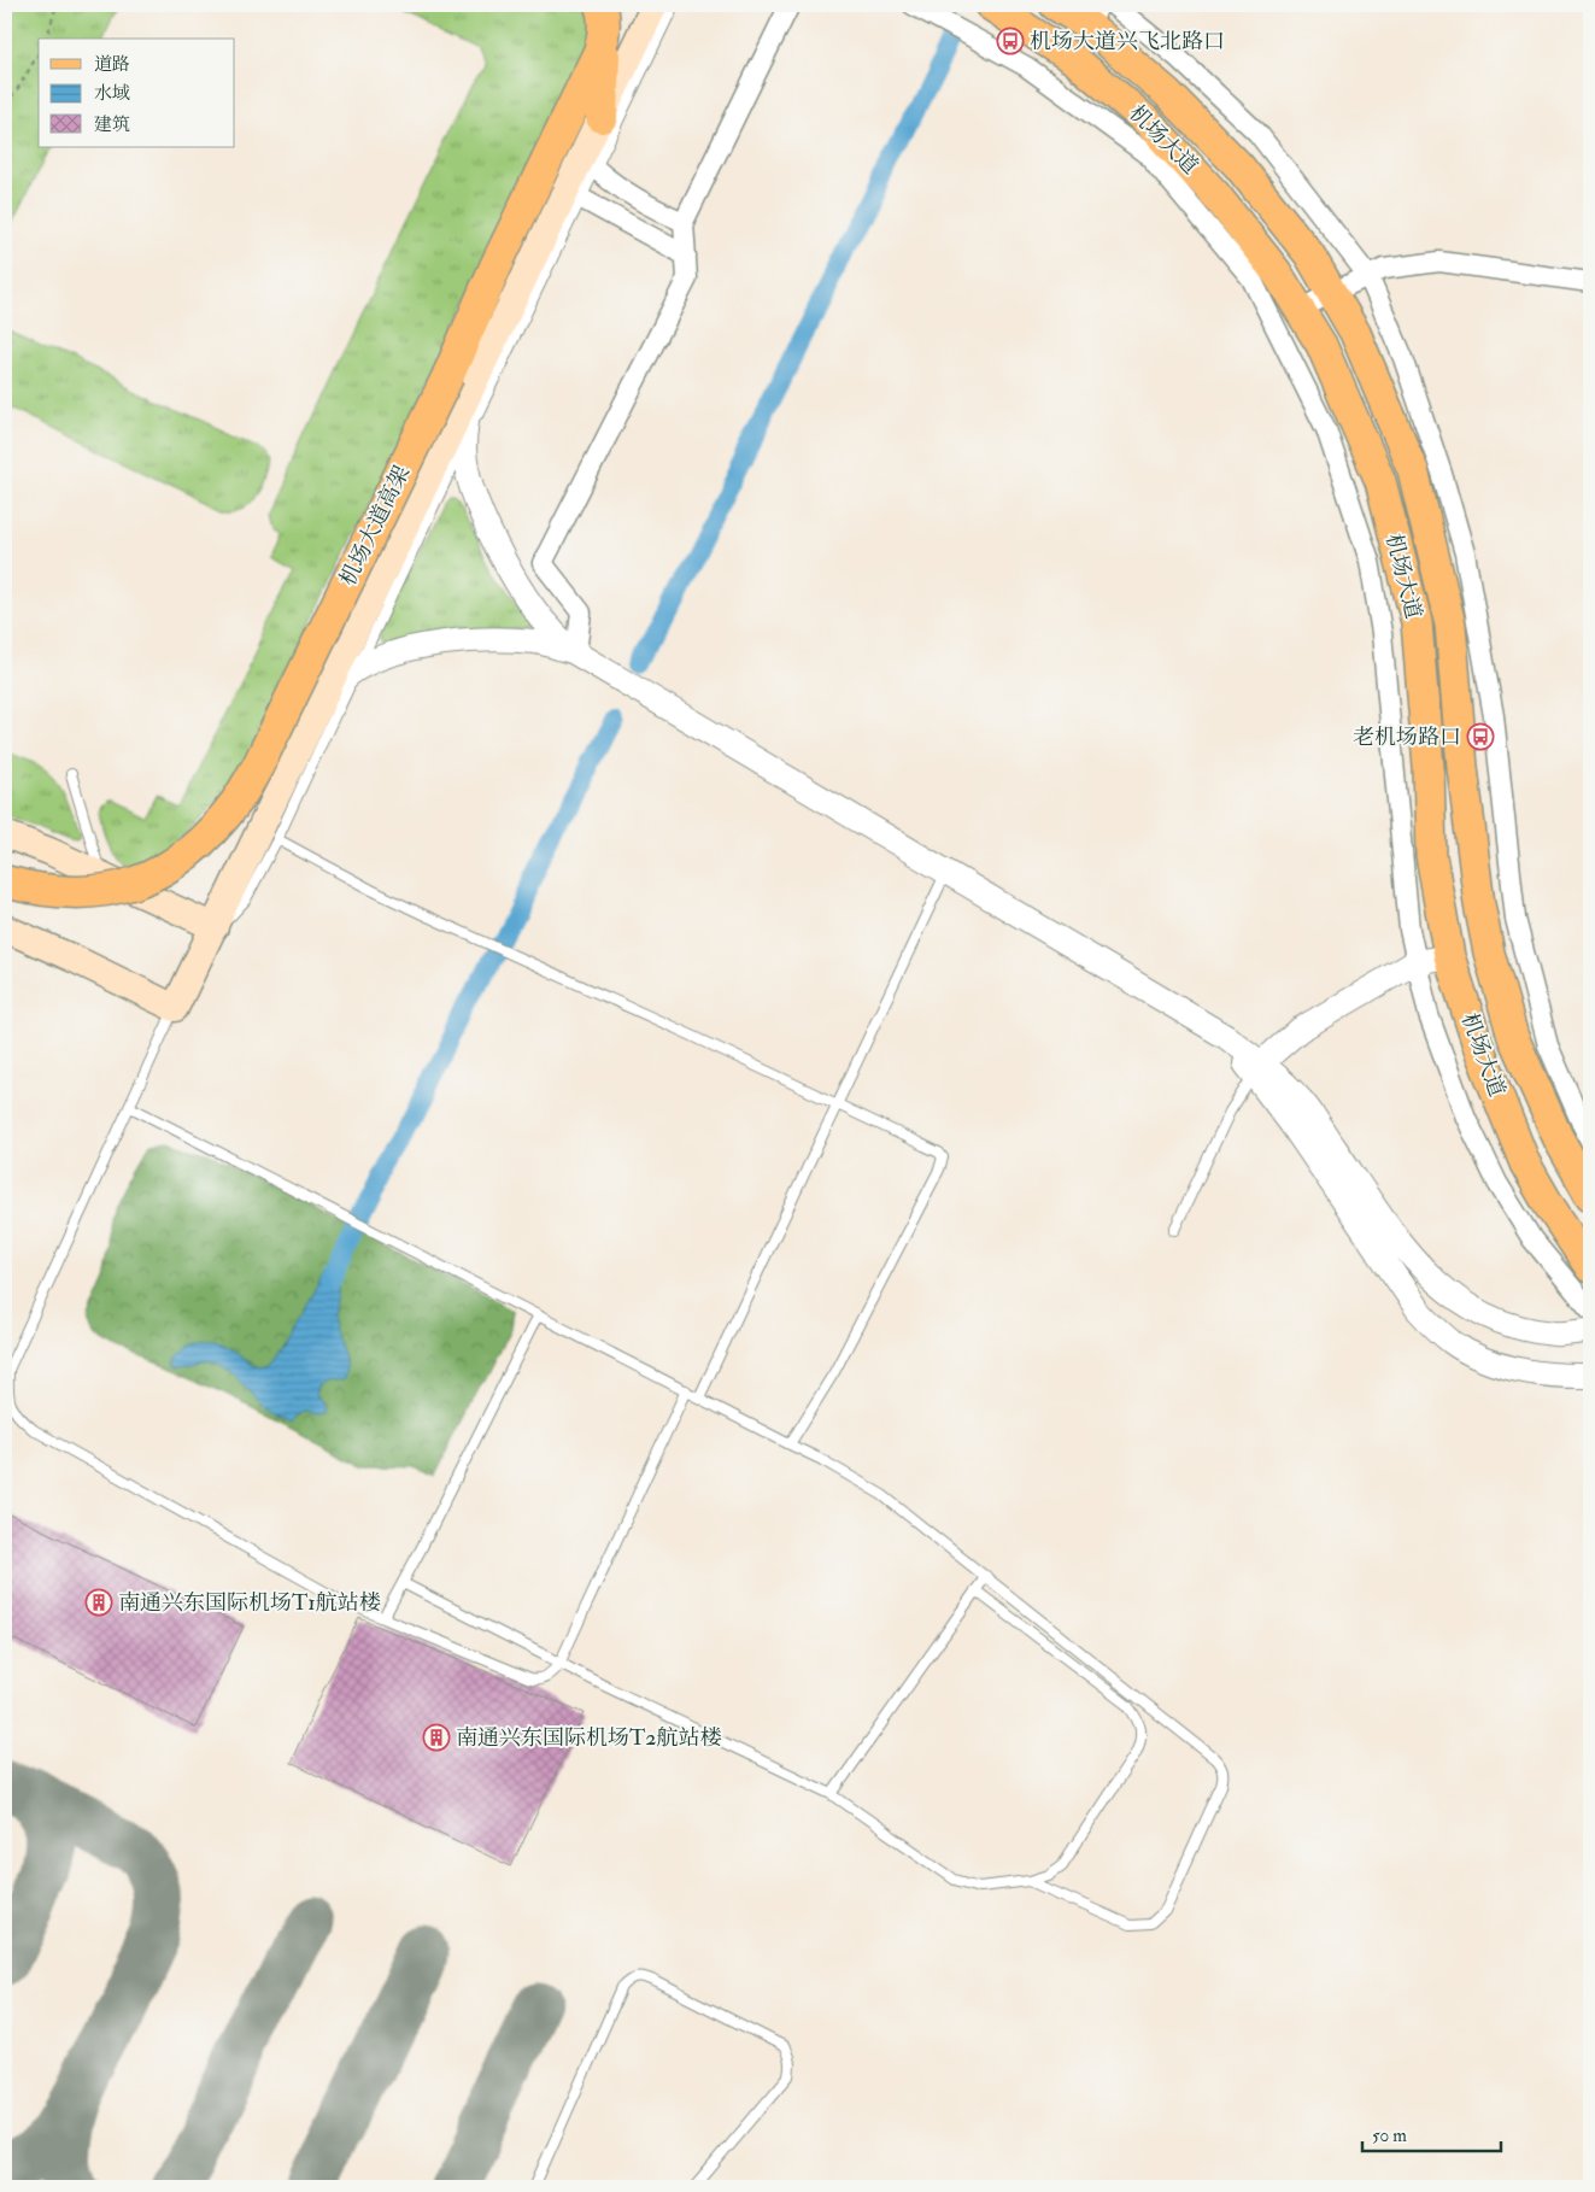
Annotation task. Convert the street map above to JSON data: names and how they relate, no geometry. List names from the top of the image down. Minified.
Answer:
{"streets":{"highway":["机场大道高架"],"main road":["机场大道"]},"places":{"bus stop":["机场大道兴飞北路口","老机场路口"],"building":["南通兴东国际机场T1航站楼","南通兴东国际机场T2航站楼"]},"legend":["道路","水域","建筑"],"scale_bar":"50 m"}
